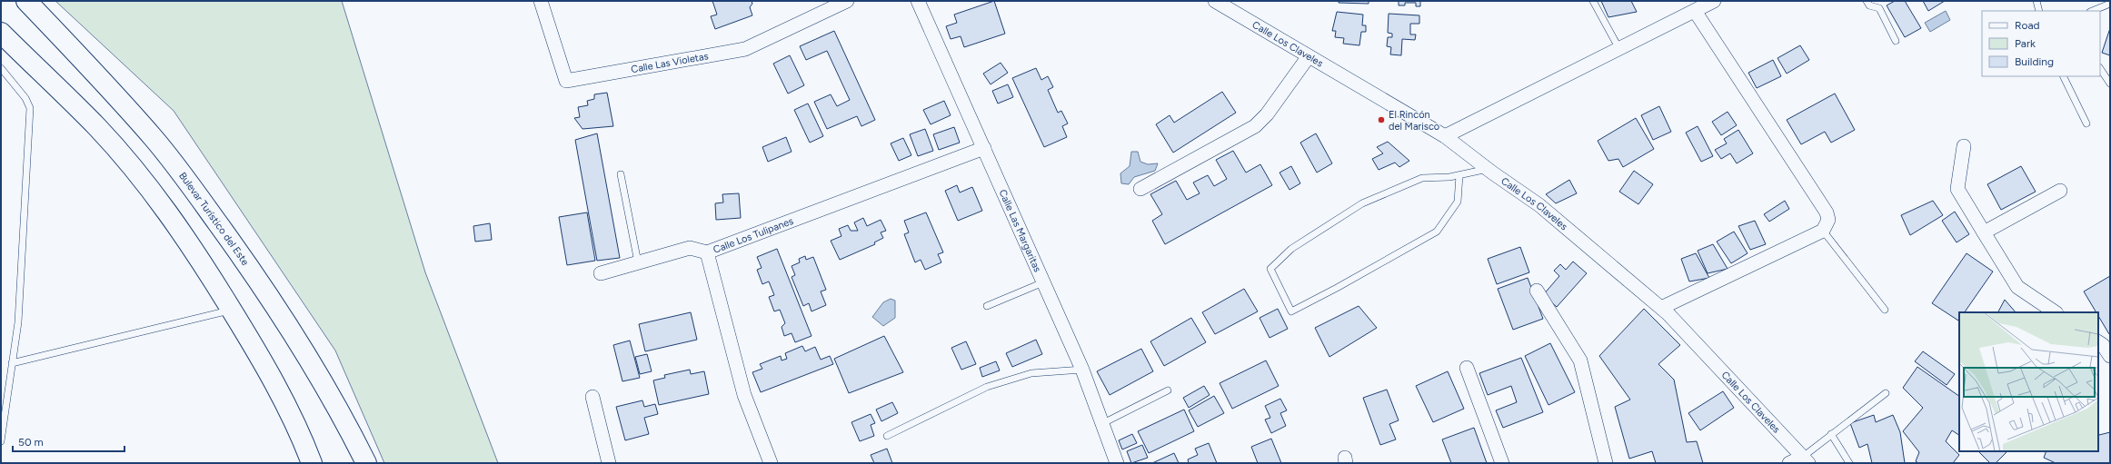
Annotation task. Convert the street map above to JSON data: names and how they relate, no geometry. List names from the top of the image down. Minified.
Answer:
{"streets":{"highway":["Bulevar Turístico del Este"],"street":["Calle Los Claveles","Calle Las Violetas","Calle Las Margaritas","Calle Los Tulipanes"]},"crossings":[["Calle Las Margaritas","Calle Los Tulipanes"]],"places":["El Rincón del Marisco"],"legend":["Road","Park","Building"],"scale_bar":"50 m"}
